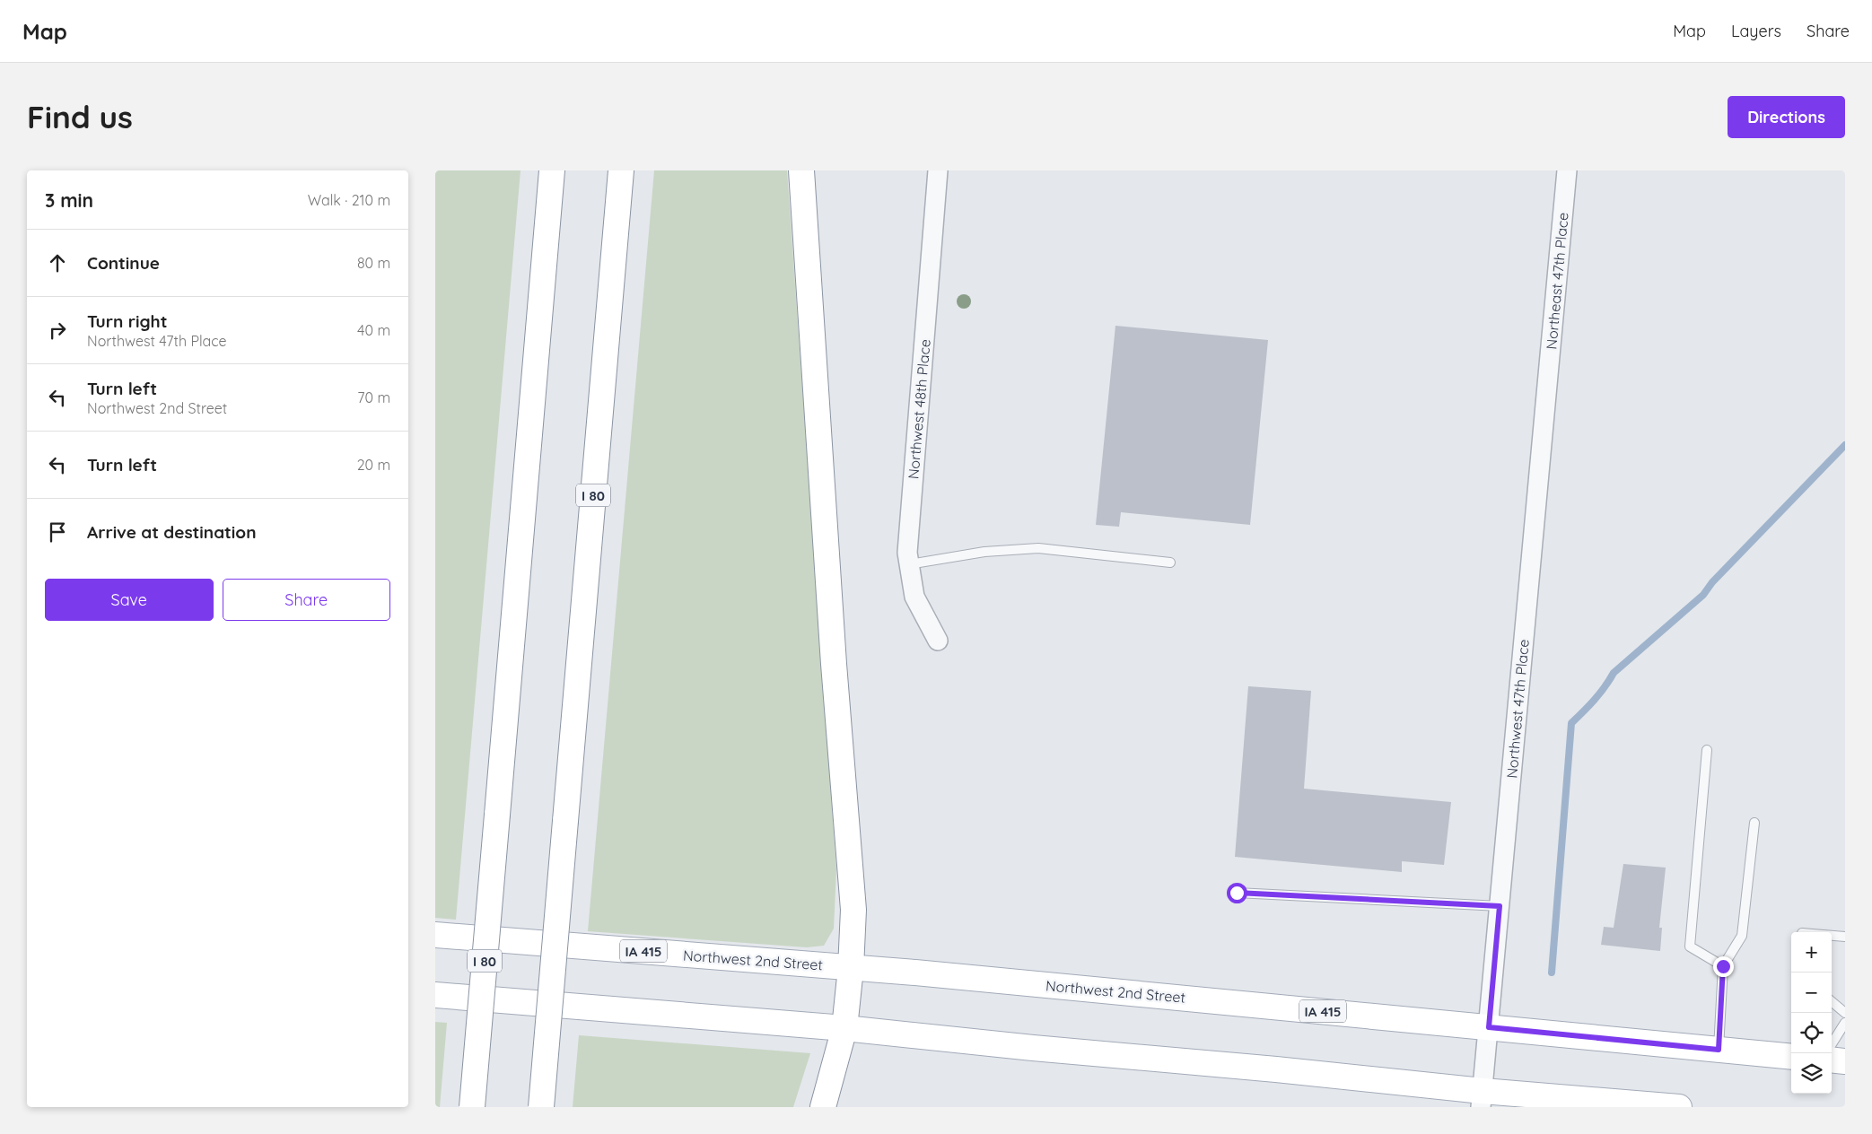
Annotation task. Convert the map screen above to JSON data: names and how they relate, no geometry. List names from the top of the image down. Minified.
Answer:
{"streets":{"main road":["I 80","IA 415","Northwest 2nd Street"],"street":["Northeast 47th Place","Northwest 48th Place","Northwest 47th Place"]},"crossings":[["Northeast 47th Place","Northwest 47th Place"],["Northwest 47th Place","Northwest 2nd Street"]],"page":{"header":"Map","nav":["Map","Layers","Share"],"buttons":["Directions",["Save","Share"]],"title":"Find us","heading":["3 min","Walk · 210 m"],"list":[["Continue","80 m"],["Turn right","Northwest 47th Place","40 m"],["Turn left","Northwest 2nd Street","70 m"],["Turn left","20 m"],"Arrive at destination"],"map_buttons":["+","−"]}}
